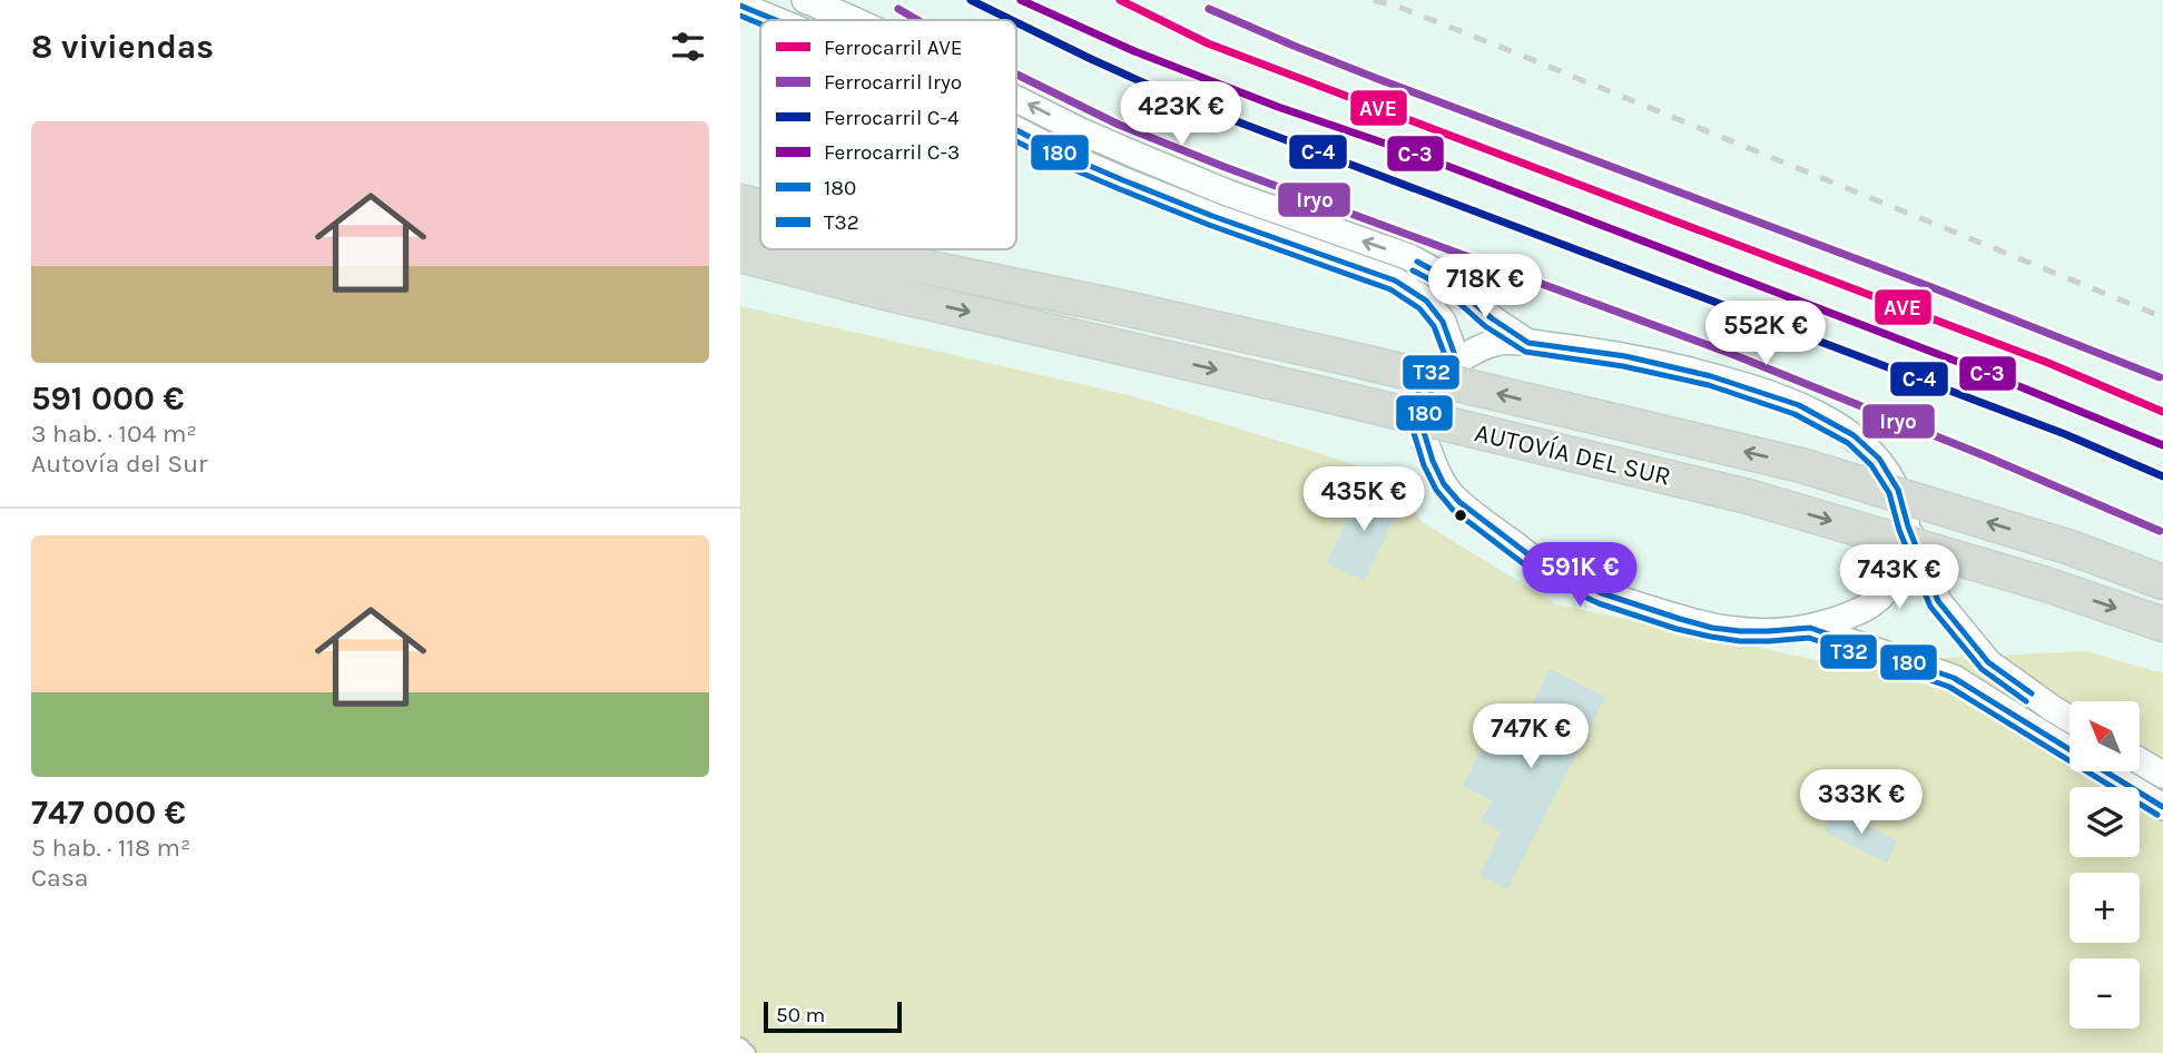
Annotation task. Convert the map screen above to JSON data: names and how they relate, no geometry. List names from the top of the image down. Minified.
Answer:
{"streets":{"highway":["AUTOVÍA DEL SUR"]},"lines":["rail line AVE","rail line C-4","rail line C-3","transit line 180","rail line Iryo","transit line T32"],"legend":["Ferrocarril AVE","Ferrocarril Iryo","Ferrocarril C-4","Ferrocarril C-3","180","T32"],"scale_bar":"50 m","north":"top left","page":{"heading":"8 viviendas","price":["423K €","718K €","552K €","435K €","591K €","743K €","747K €","333K €"],"list":[{"name":"591 000 €","note":"3 hab. · 104 m² · Autovía del Sur"},{"name":"747 000 €","note":"5 hab. · 118 m² · Casa"}],"map_buttons":["+","−"],"scale":"50 m"}}
